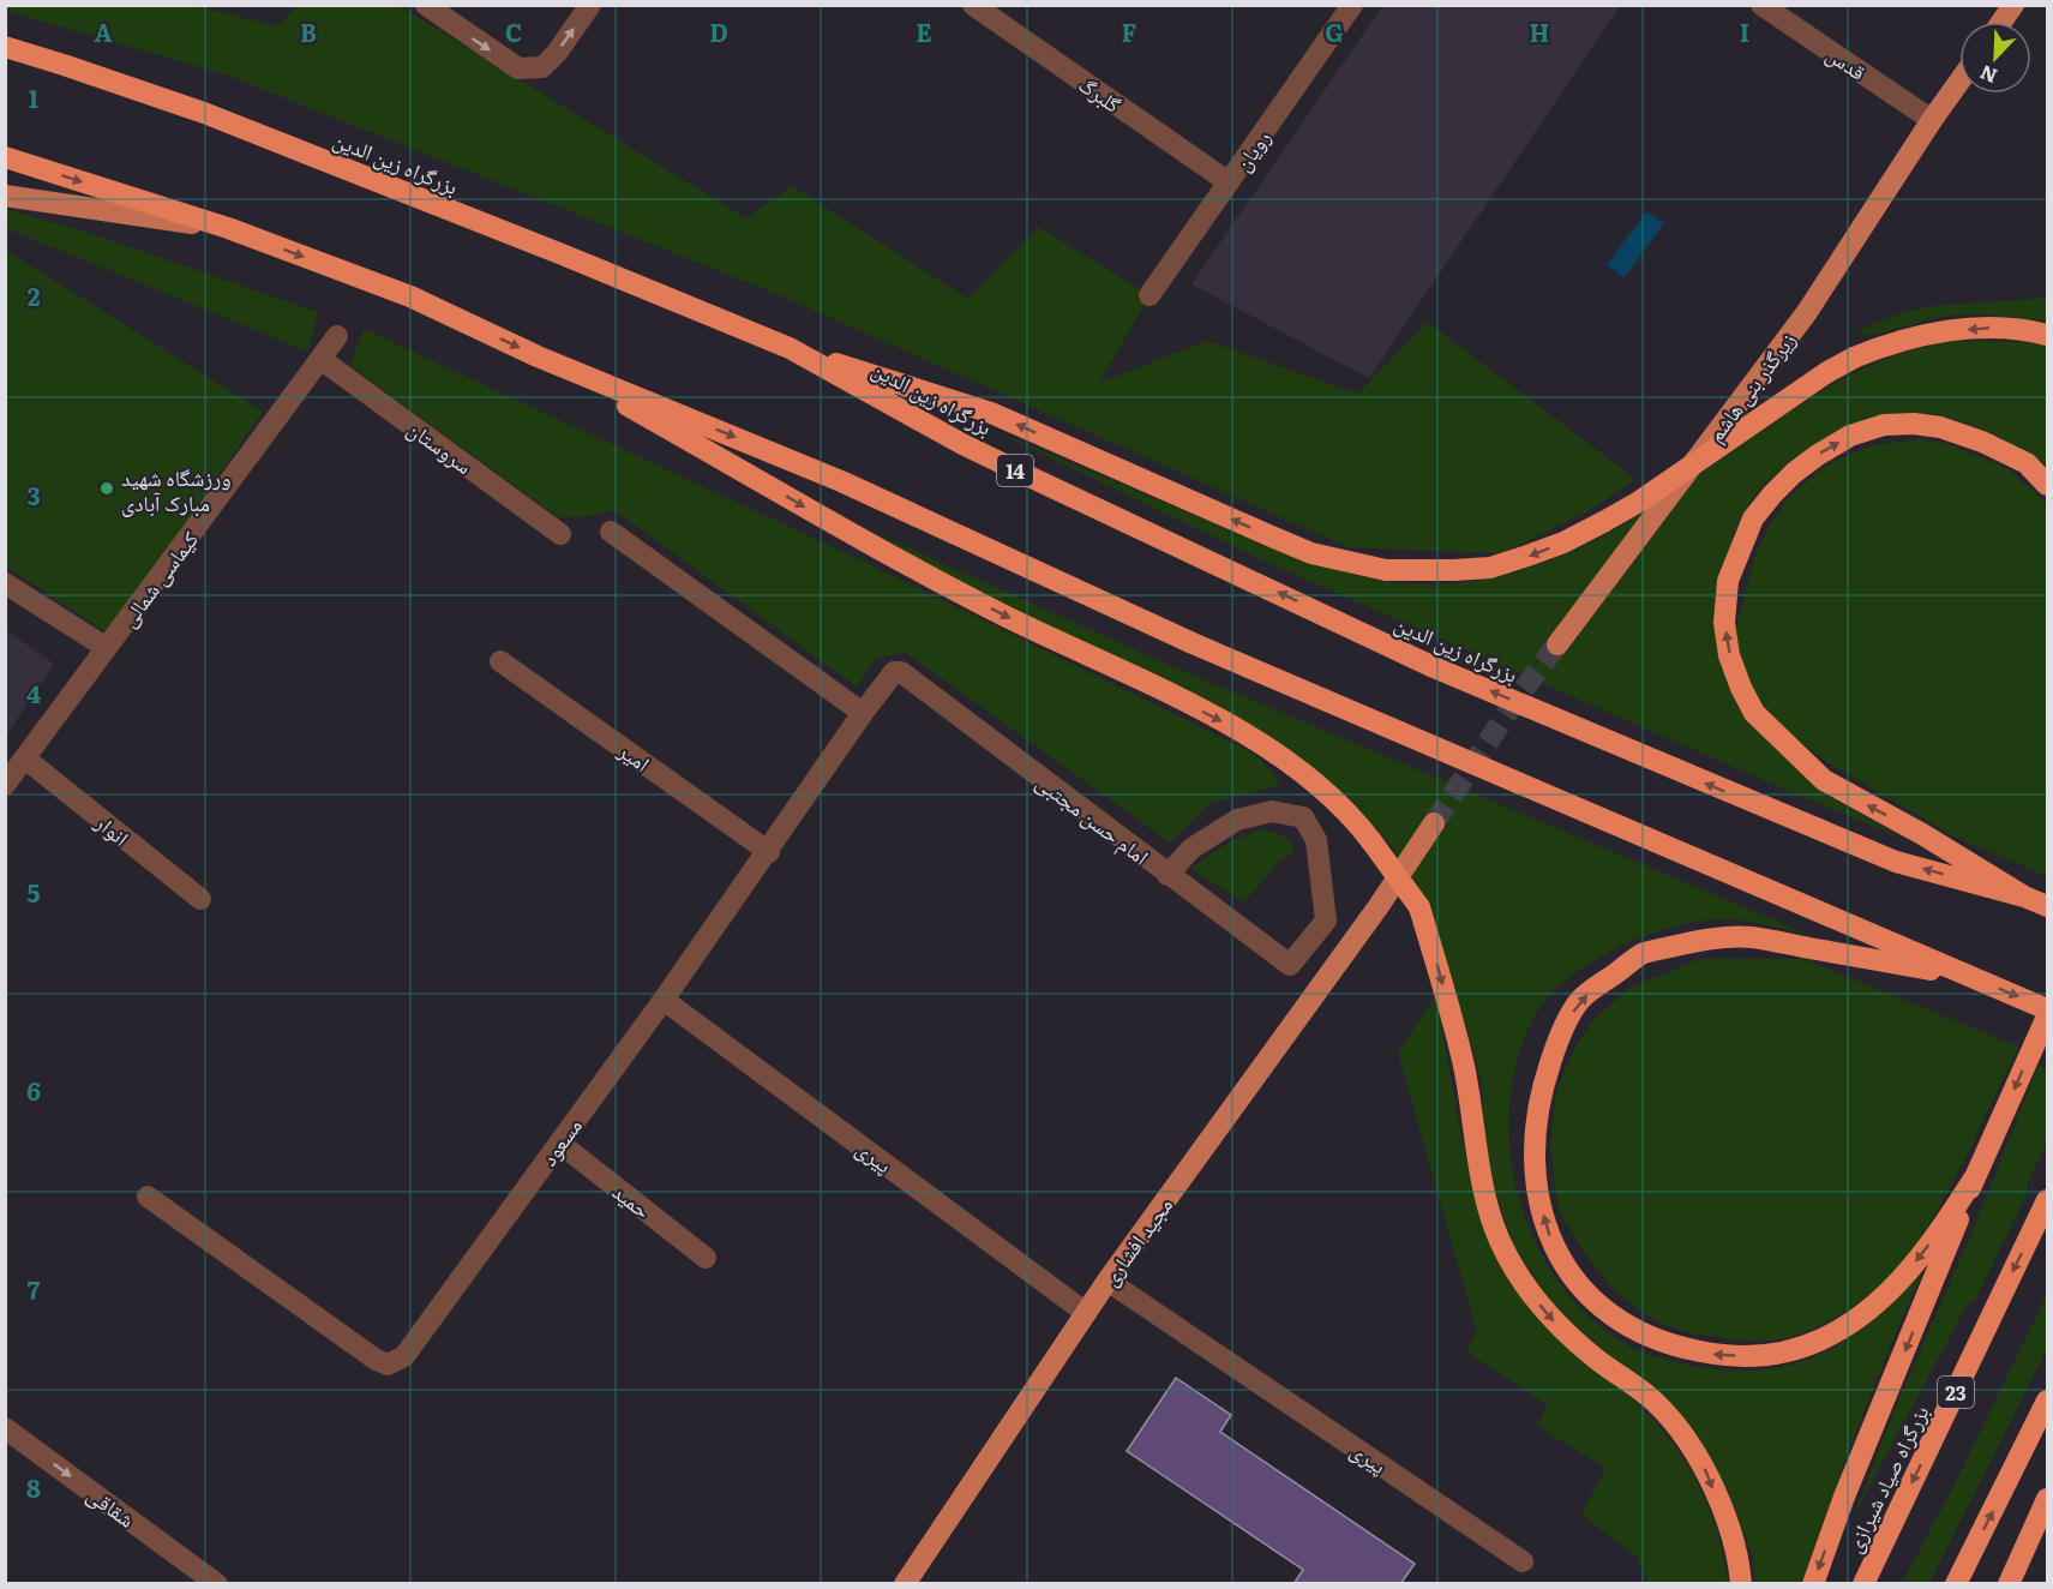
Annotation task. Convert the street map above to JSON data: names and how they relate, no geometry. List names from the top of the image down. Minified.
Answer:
{"streets":{"highway":["بزرگراه زین الدین","14","23","بزرگراه صیاد شیرازی"],"main road":["زیرگذر بنی هاشم","مجید افشاری"],"street":["قدس","گلبرگ","رویان","سروستان","کیماسی شمالی","امیر","امام حسن مجتبی","انوار","مسعود","پیری","حمید","شقاقی"]},"crossings":[["قدس","زیرگذر بنی هاشم"],["گلبرگ","رویان"],["بزرگراه زین الدین","14"],["سروستان","کیماسی شمالی"],["کیماسی شمالی","انوار"],["امیر","مسعود"],["امام حسن مجتبی","مسعود"],["مسعود","پیری"],["مسعود","حمید"],["پیری","مجید افشاری"]],"one_way":["شقاقی"],"places":["ورزشگاه شهید مبارک آبادی"],"north":"bottom left","grid":{"columns":["A","B","C","D","E","F","G","H","I"],"rows":["1","2","3","4","5","6","7","8"]}}
